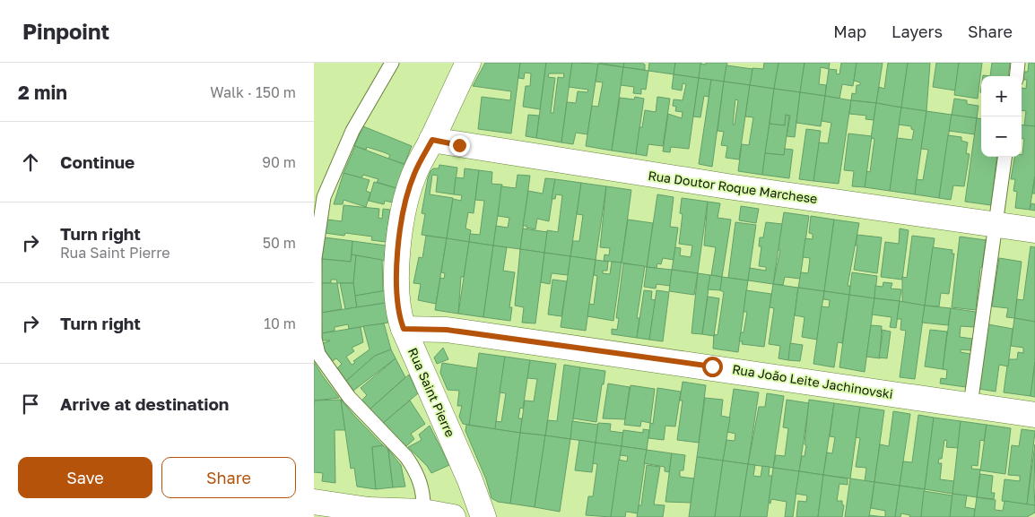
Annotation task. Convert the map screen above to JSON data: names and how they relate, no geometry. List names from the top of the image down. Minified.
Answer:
{"streets":{"street":["Rua Doutor Roque Marchese","Rua João Leite Jachinovski","Rua Saint Pierre"]},"crossings":[["Rua Doutor Roque Marchese","Rua Saint Pierre"],["Rua João Leite Jachinovski","Rua Saint Pierre"]],"page":{"header":"Pinpoint","nav":["Map","Layers","Share"],"heading":["2 min","Walk · 150 m"],"map_buttons":["+","−"],"list":[["Continue","90 m"],["Turn right","Rua Saint Pierre","50 m"],["Turn right","10 m"],"Arrive at destination"],"buttons":["Save","Share"]}}
